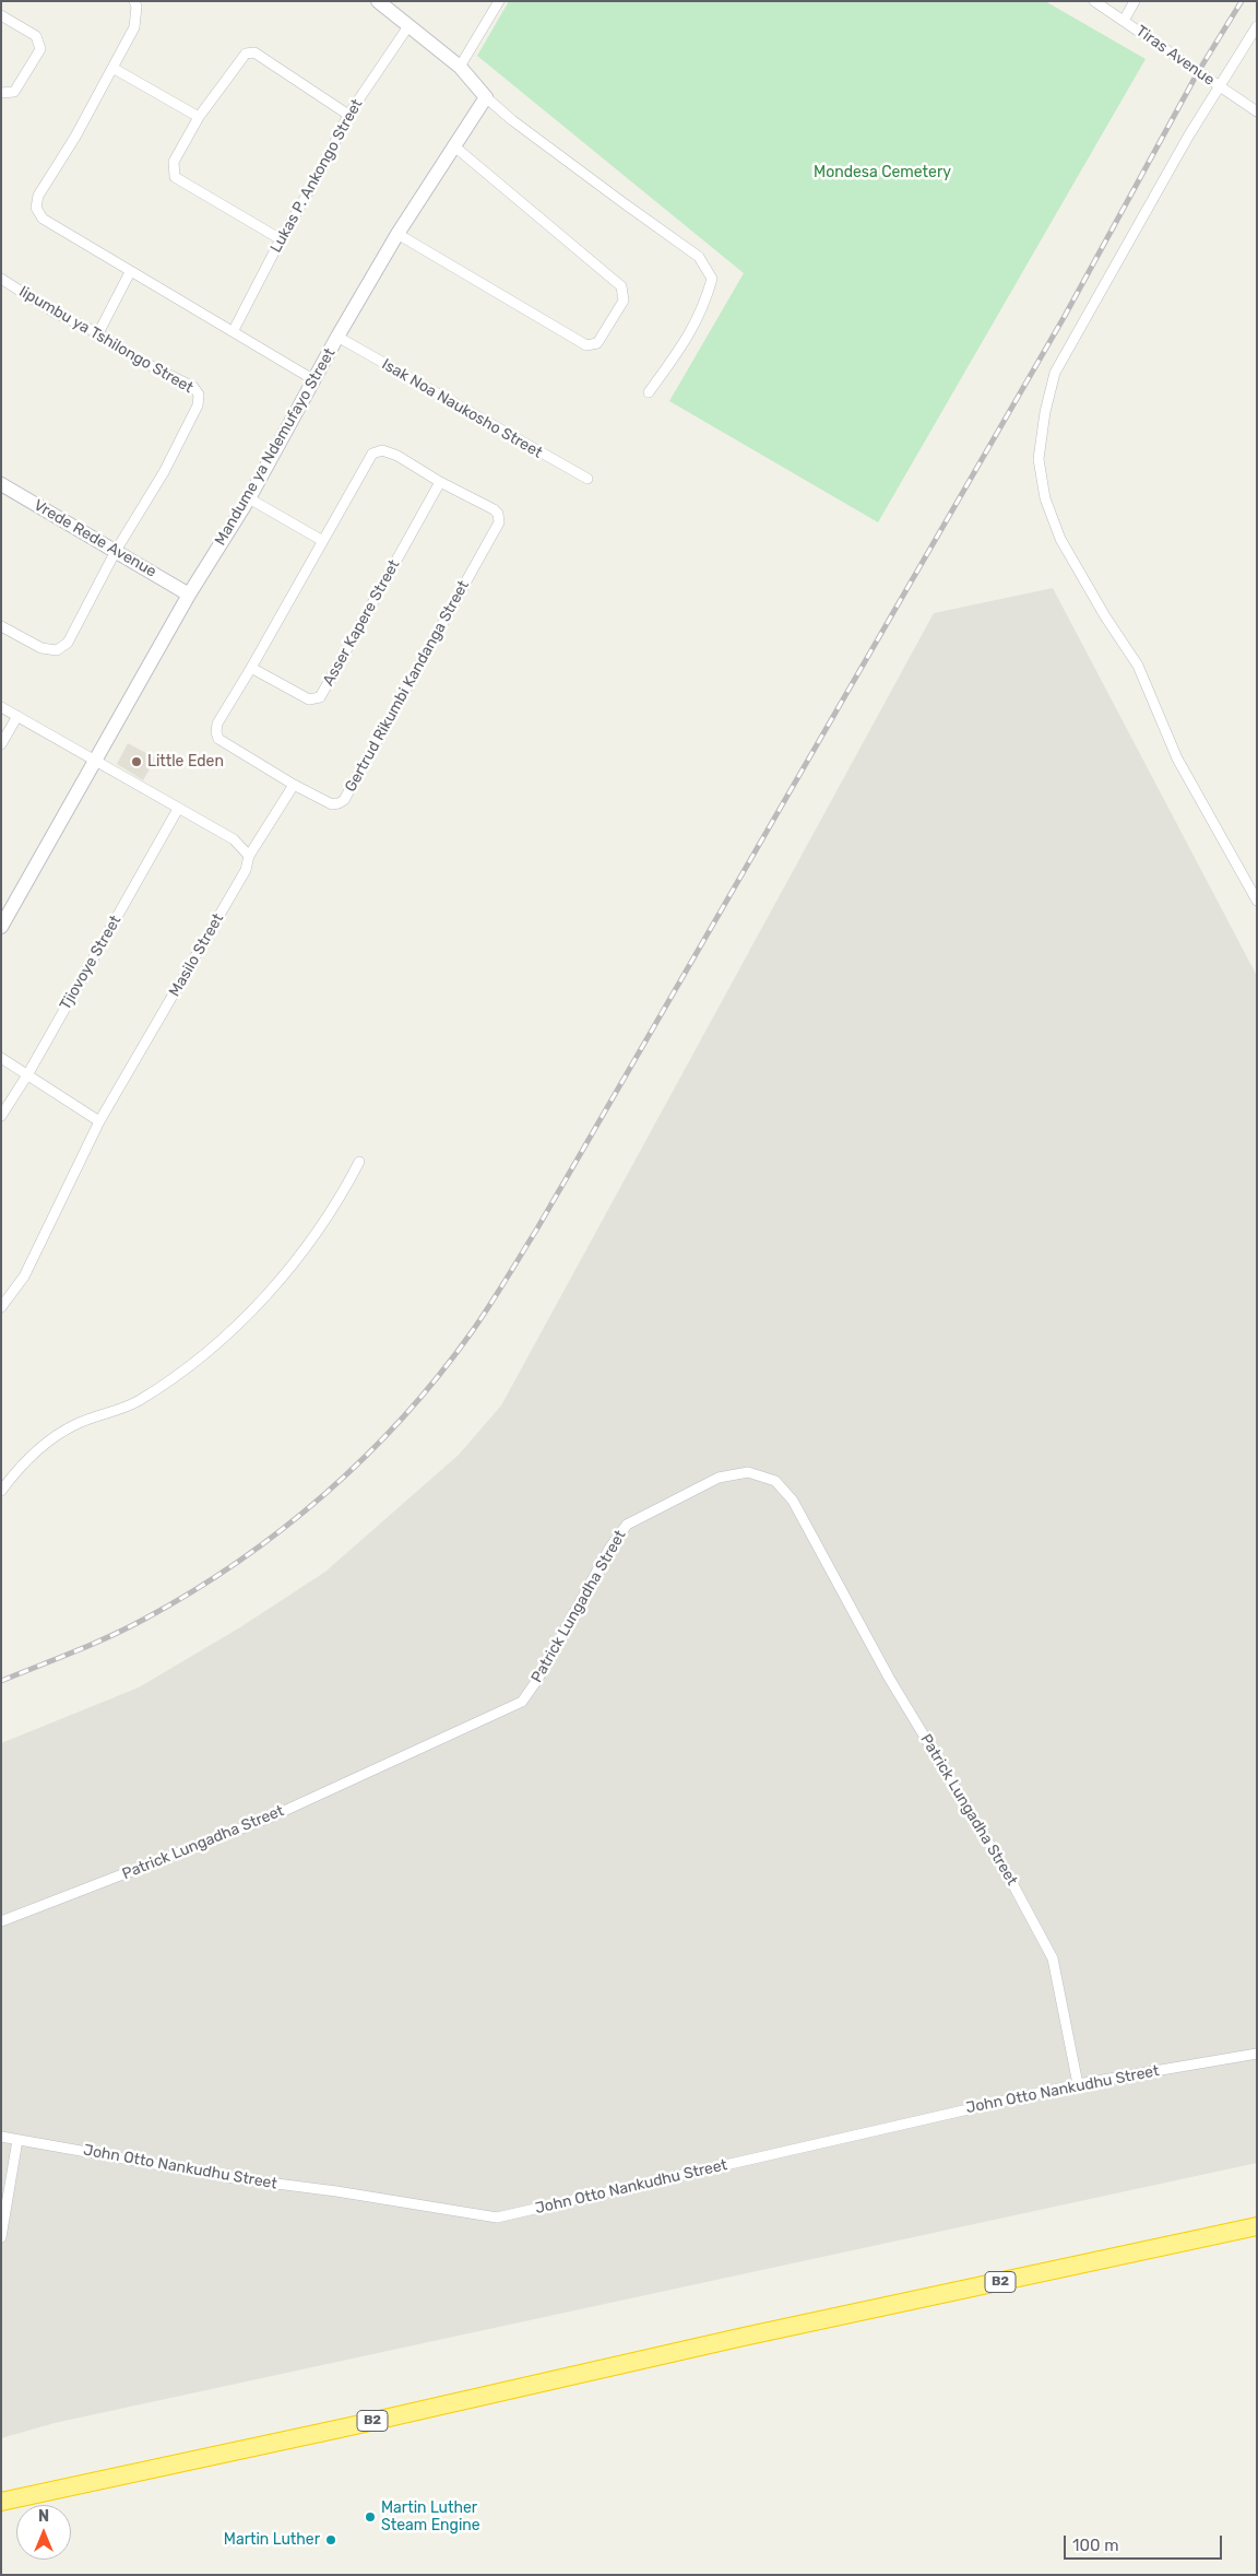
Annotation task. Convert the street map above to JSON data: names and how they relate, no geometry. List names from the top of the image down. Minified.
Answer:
{"streets":{"highway":["B2"],"street":["Tiras Avenue","Lukas P. Ankongo Street","Iipumbu ya Tshilongo Street","Isak Noa Naukosho Street","Mandume ya Ndemufayo Street","Vrede Rede Avenue","Asser Kapere Street","Gertrud Rikumbi Kandanga Street","Masilo Street","Tjiovoye Street","Patrick Lungadha Street","John Otto Nankudhu Street"]},"crossings":[["Iipumbu ya Tshilongo Street","Vrede Rede Avenue"],["Isak Noa Naukosho Street","Mandume ya Ndemufayo Street"],["Mandume ya Ndemufayo Street","Vrede Rede Avenue"],["Asser Kapere Street","Gertrud Rikumbi Kandanga Street"],["Gertrud Rikumbi Kandanga Street","Masilo Street"],["Patrick Lungadha Street","John Otto Nankudhu Street"]],"parks":["Mondesa Cemetery"],"places":["Little Eden","Martin Luther Steam Engine","Martin Luther"],"scale_bar":"100 m","north":"top"}
